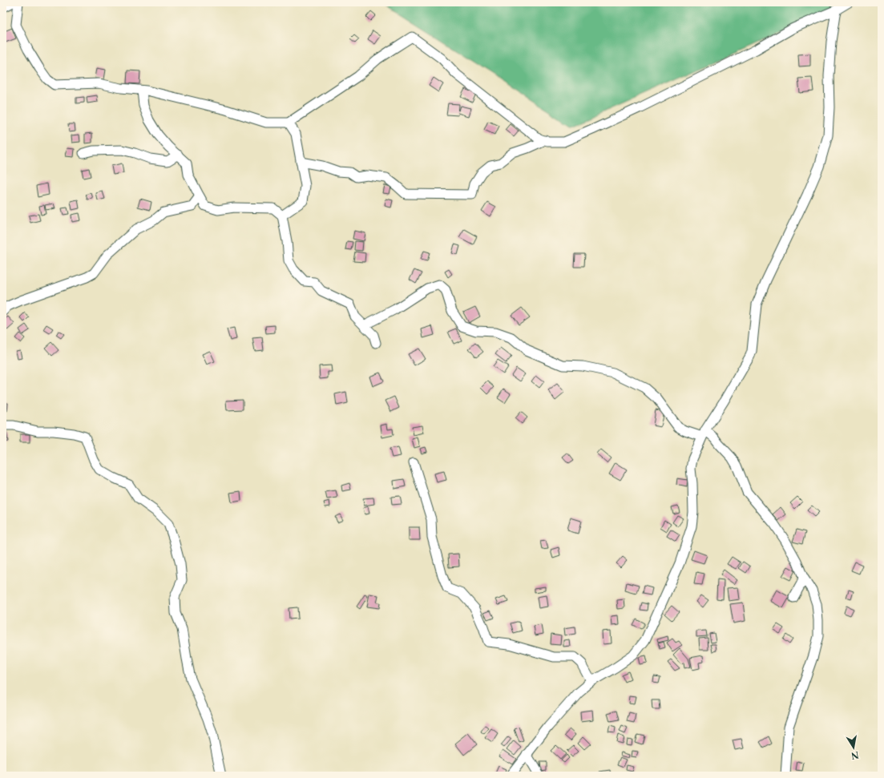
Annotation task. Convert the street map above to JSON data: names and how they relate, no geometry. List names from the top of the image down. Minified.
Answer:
{"north":"bottom"}
